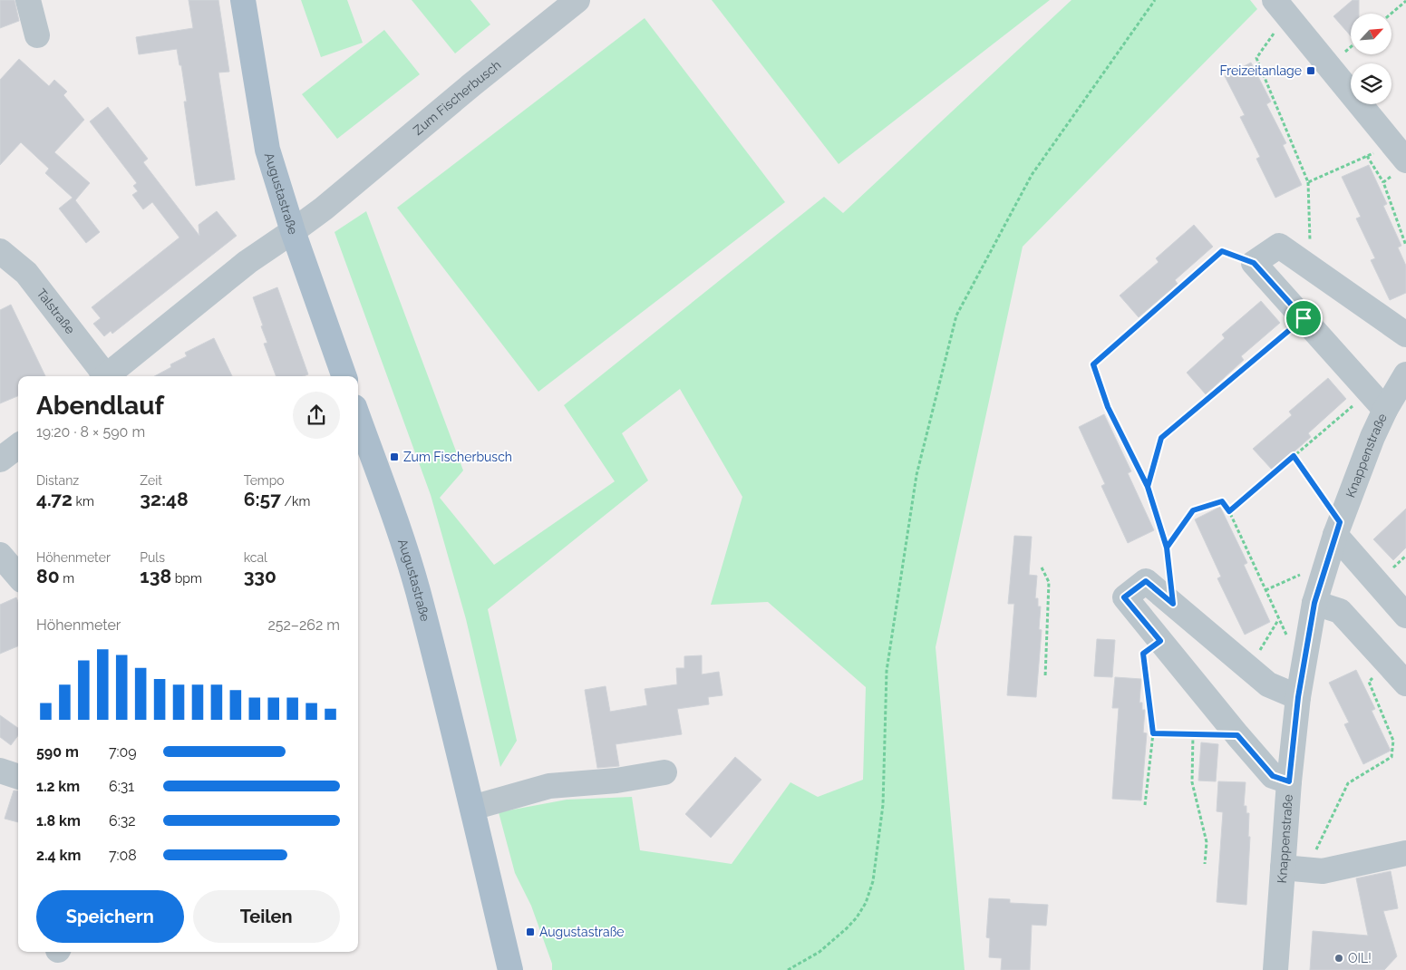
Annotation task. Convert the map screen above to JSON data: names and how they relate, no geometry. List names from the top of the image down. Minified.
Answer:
{"streets":{"main road":["Augustastraße"],"street":["Zum Fischerbusch","Talstraße","Knappenstraße"]},"crossings":[["Zum Fischerbusch","Augustastraße"]],"places":{"transit":["Freizeitanlage","Zum Fischerbusch","Augustastraße"],"other":["OIL!"]},"north":"top right","page":{"heading":["Abendlauf","19:20 · 8 × 590 m"],"stats":[["Distanz","4.72 km"],["Zeit","32:48"],["Tempo","6:57 /km"],["Höhenmeter","80 m"],["Puls","138 bpm"],["kcal","330"]],"chart":["Höhenmeter","252–262 m"],"list":[{"name":"590 m","note":"7:09"},{"name":"1.2 km","note":"6:31"},{"name":"1.8 km","note":"6:32"},{"name":"2.4 km","note":"7:08"}],"buttons":["Speichern","Teilen"]}}
